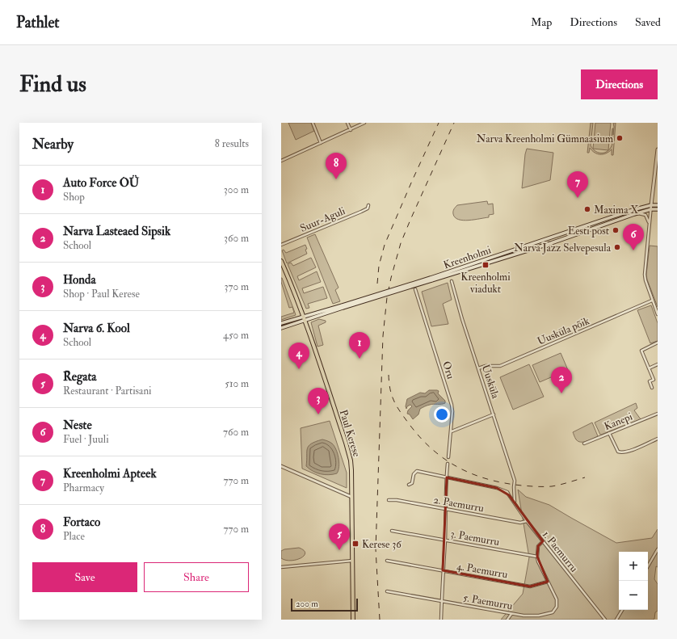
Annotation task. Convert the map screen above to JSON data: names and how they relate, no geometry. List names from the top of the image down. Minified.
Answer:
{"streets":{"highway":["Paul Kerese"],"main road":["Kreenholmi"],"street":["Suur-Aguli","Uusküla põik","Oru","Uusküla","Kanepi","2. Paemurru","3. Paemurru","1. Paemurru","4. Paemurru","5. Paemurru"]},"crossings":[["Kreenholmi","Paul Kerese"],["Uusküla põik","Uusküla"],["Uusküla","1. Paemurru"],["2. Paemurru","1. Paemurru"],["4. Paemurru","5. Paemurru"]],"places":{"other":["Narva Kreenholmi Gümnaasium","Maxima X","Eesti post","Narva Jazz Selvepesula"],"transit":["Kreenholmi viadukt","Kerese 36"]},"scale_bar":"200 m","page":{"header":"Pathlet","nav":["Map","Directions","Saved"],"buttons":["Directions",["Save","Share"]],"title":"Find us","heading":["Nearby","8 results"],"pins":["8","7","6","1","4","2","3","5"],"list":[{"mark":"1","name":"Auto Force OÜ","note":"Shop","value":"300 m"},{"mark":"2","name":"Narva Lasteaed Sipsik","note":"School","value":"360 m"},{"mark":"3","name":"Honda","note":"Shop · Paul Kerese","value":"370 m"},{"mark":"4","name":"Narva 6. Kool","note":"School","value":"450 m"},{"mark":"5","name":"Regata","note":"Restaurant · Partisani","value":"510 m"},{"mark":"6","name":"Neste","note":"Fuel · Juuli","value":"760 m"},{"mark":"7","name":"Kreenholmi Apteek","note":"Pharmacy","value":"770 m"},{"mark":"8","name":"Fortaco","note":"Place","value":"770 m"}],"map_buttons":["+","−"],"scale":"200 m"}}
